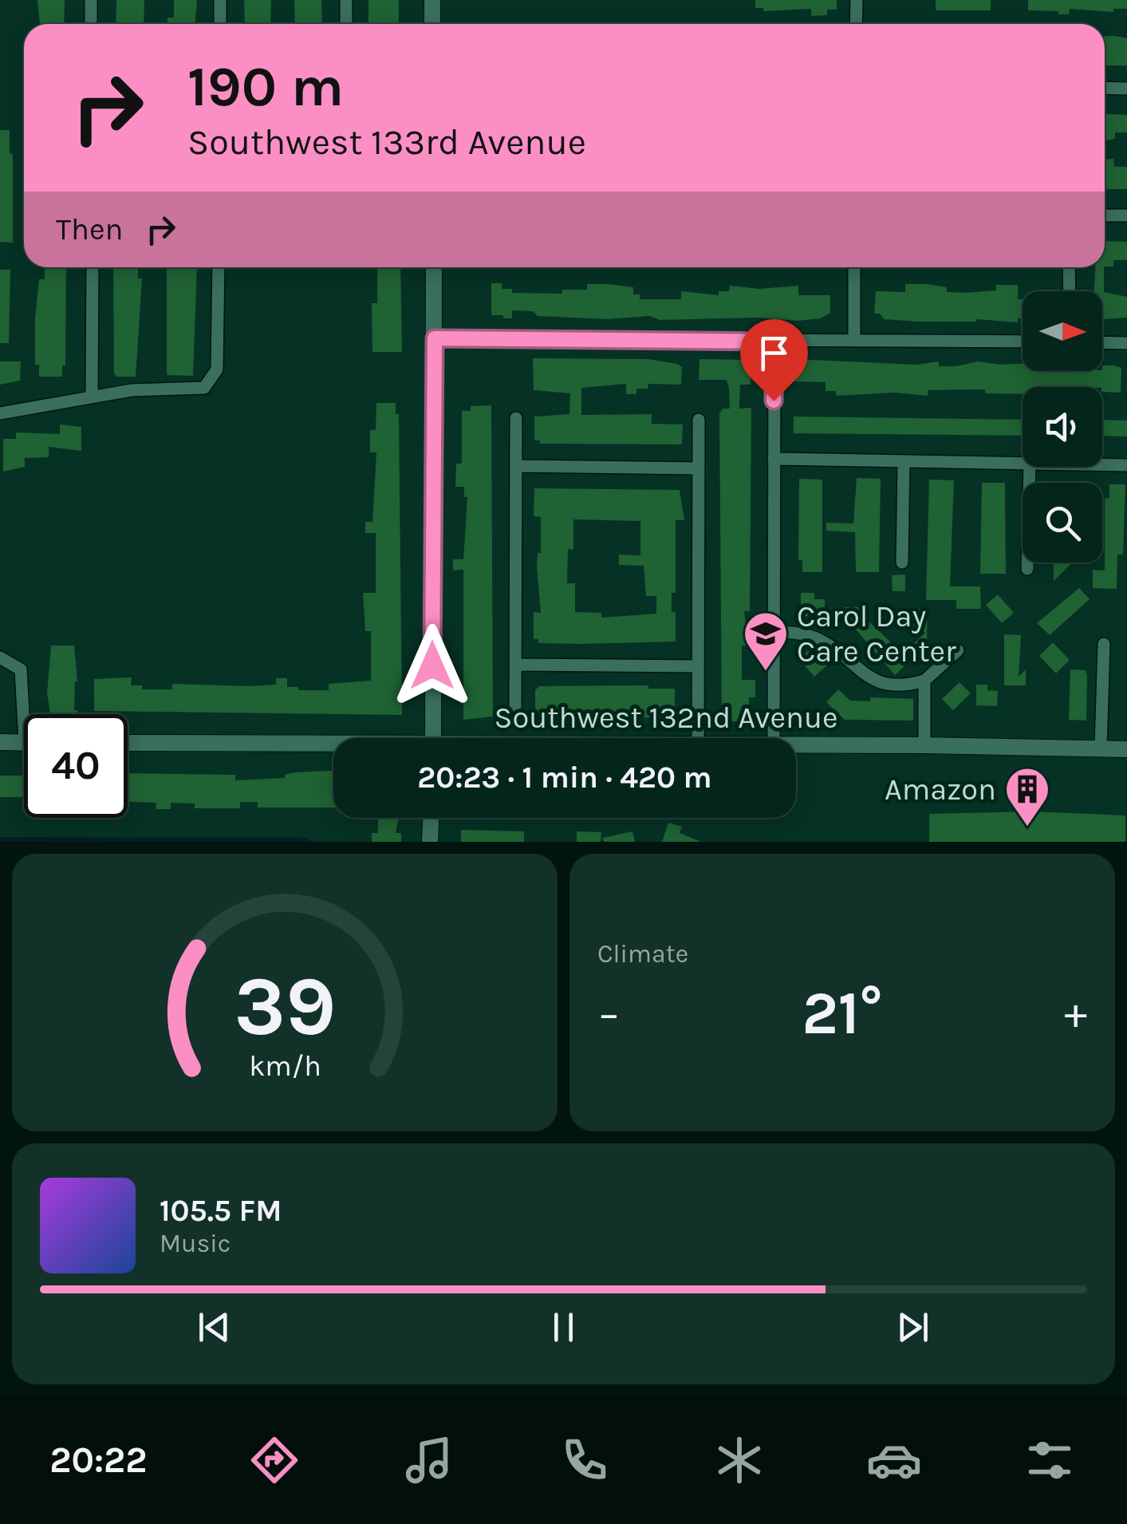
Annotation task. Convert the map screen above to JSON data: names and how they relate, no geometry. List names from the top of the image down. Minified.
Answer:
{"streets":{"street":["Southwest 132nd Avenue"]},"places":{"school or university":["Carol Day Care Center"],"building":["Amazon"]},"north":"right","page":{"turn":["190 m","Southwest 133rd Avenue"],"then":"Then","limit":"40","trip":"20:23 · 1 min · 420 m","tile":"Climate","heat":["−","21°","+"],"song":["105.5 FM","Music"],"tabs":"20:22","gauge":["39","km/h"]}}
